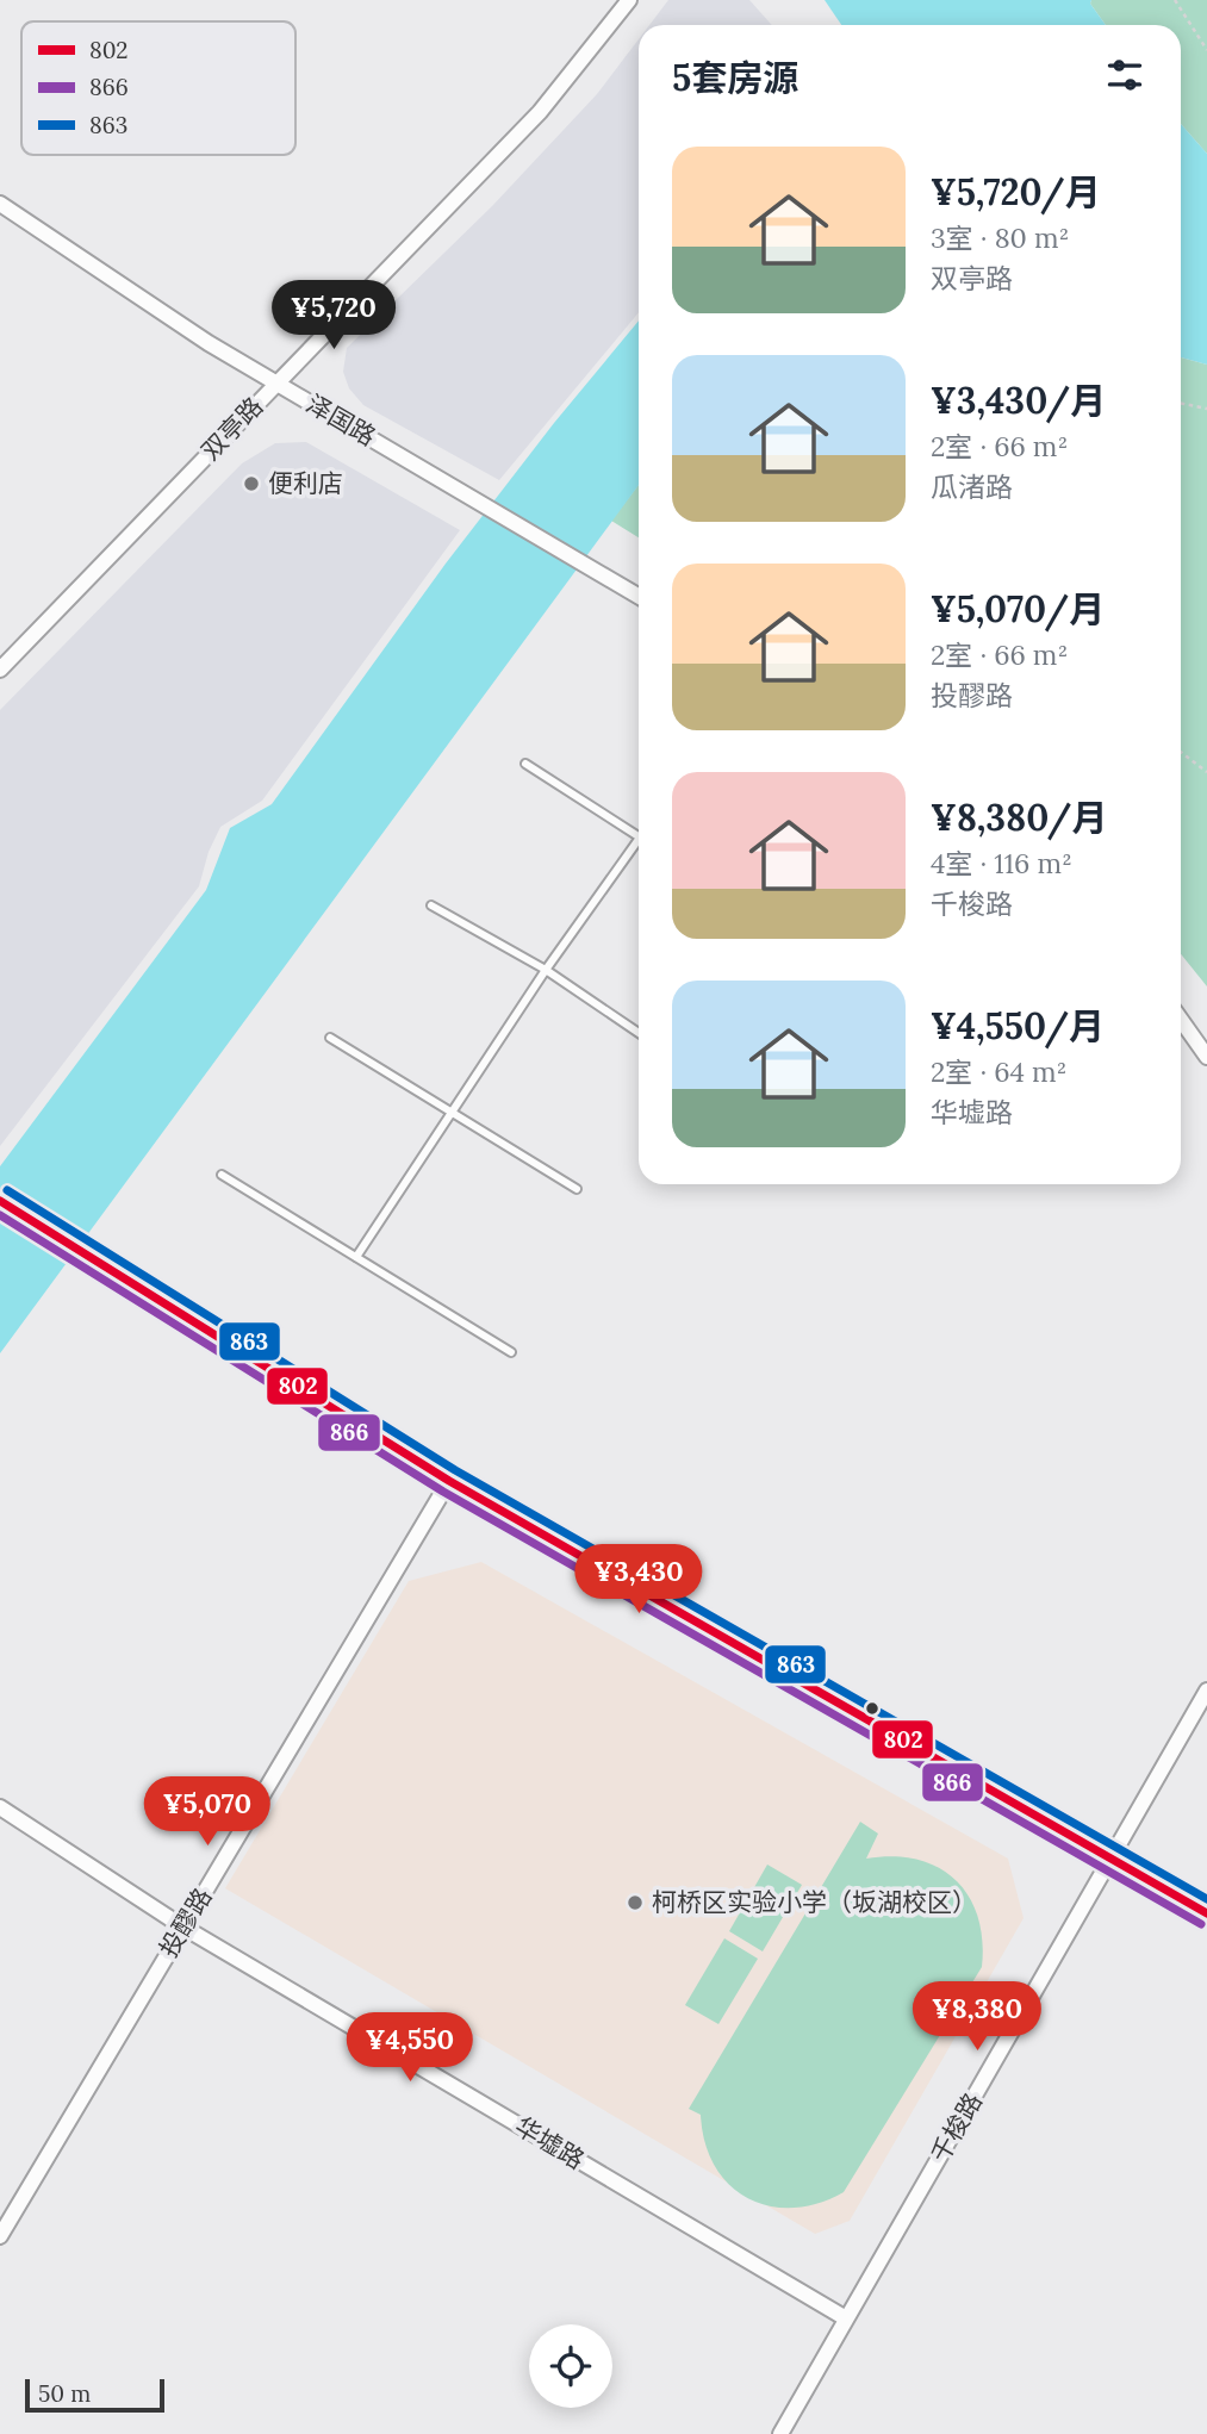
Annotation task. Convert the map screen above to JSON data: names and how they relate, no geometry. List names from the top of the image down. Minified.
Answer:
{"streets":{"street":["泽国路","双亭路","投醪路","千梭路","华墟路"]},"crossings":[["泽国路","双亭路"],["投醪路","华墟路"],["千梭路","华墟路"]],"places":["便利店","柯桥区实验小学（坂湖校区）"],"lines":["transit line 863","transit line 802","transit line 866"],"legend":["802","866","863"],"scale_bar":"50 m","page":{"heading":"5套房源","list":[{"name":"¥5,720/月","note":"3室 · 80 m² · 双亭路"},{"name":"¥3,430/月","note":"2室 · 66 m² · 瓜渚路"},{"name":"¥5,070/月","note":"2室 · 66 m² · 投醪路"},{"name":"¥8,380/月","note":"4室 · 116 m² · 千梭路"},{"name":"¥4,550/月","note":"2室 · 64 m² · 华墟路"}],"price":["¥5,720","¥3,430","¥5,070","¥8,380","¥4,550"],"scale":"50 m"}}
